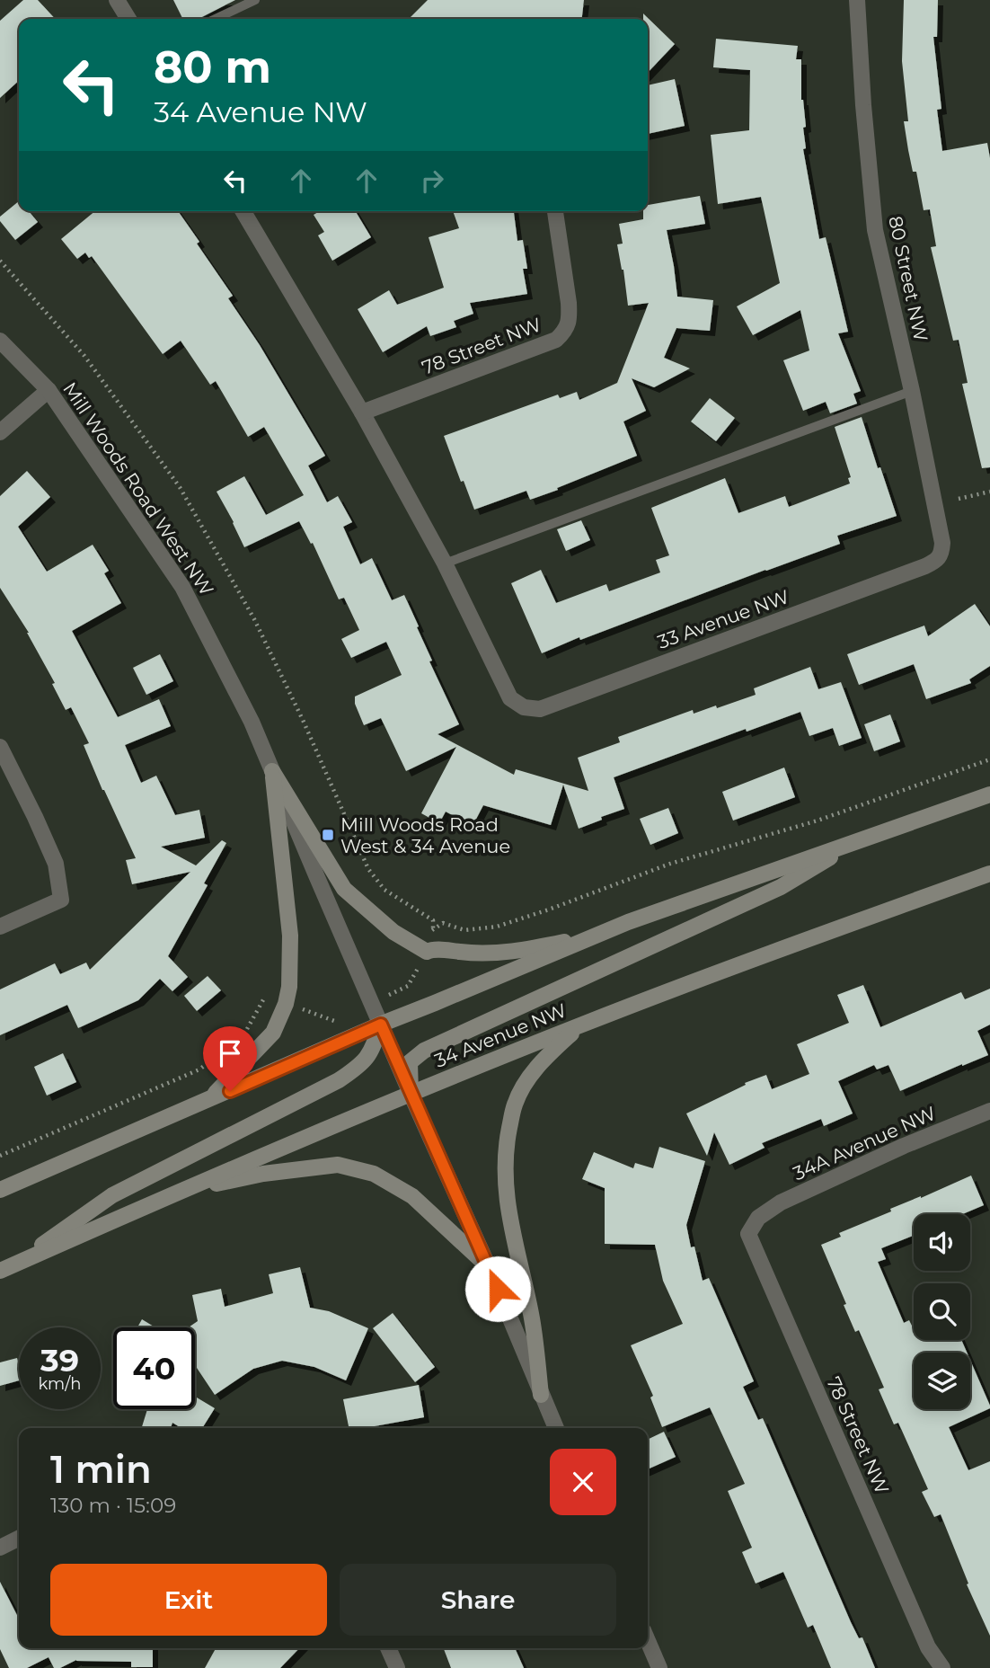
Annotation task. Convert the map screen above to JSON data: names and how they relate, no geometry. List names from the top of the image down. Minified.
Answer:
{"streets":{"main road":["34 Avenue NW"],"street":["80 Street NW","78 Street NW","Mill Woods Road West NW","33 Avenue NW","34A Avenue NW"]},"crossings":[["80 Street NW","33 Avenue NW"],["78 Street NW","34A Avenue NW"],["Mill Woods Road West NW","34 Avenue NW"]],"places":{"transit":["Mill Woods Road West & 34 Avenue"]},"page":{"turn":["80 m","34 Avenue NW"],"speed":"39 km/h","limit":"40","heading":["1 min","130 m · 15:09"],"buttons":["Exit","Share"]}}
